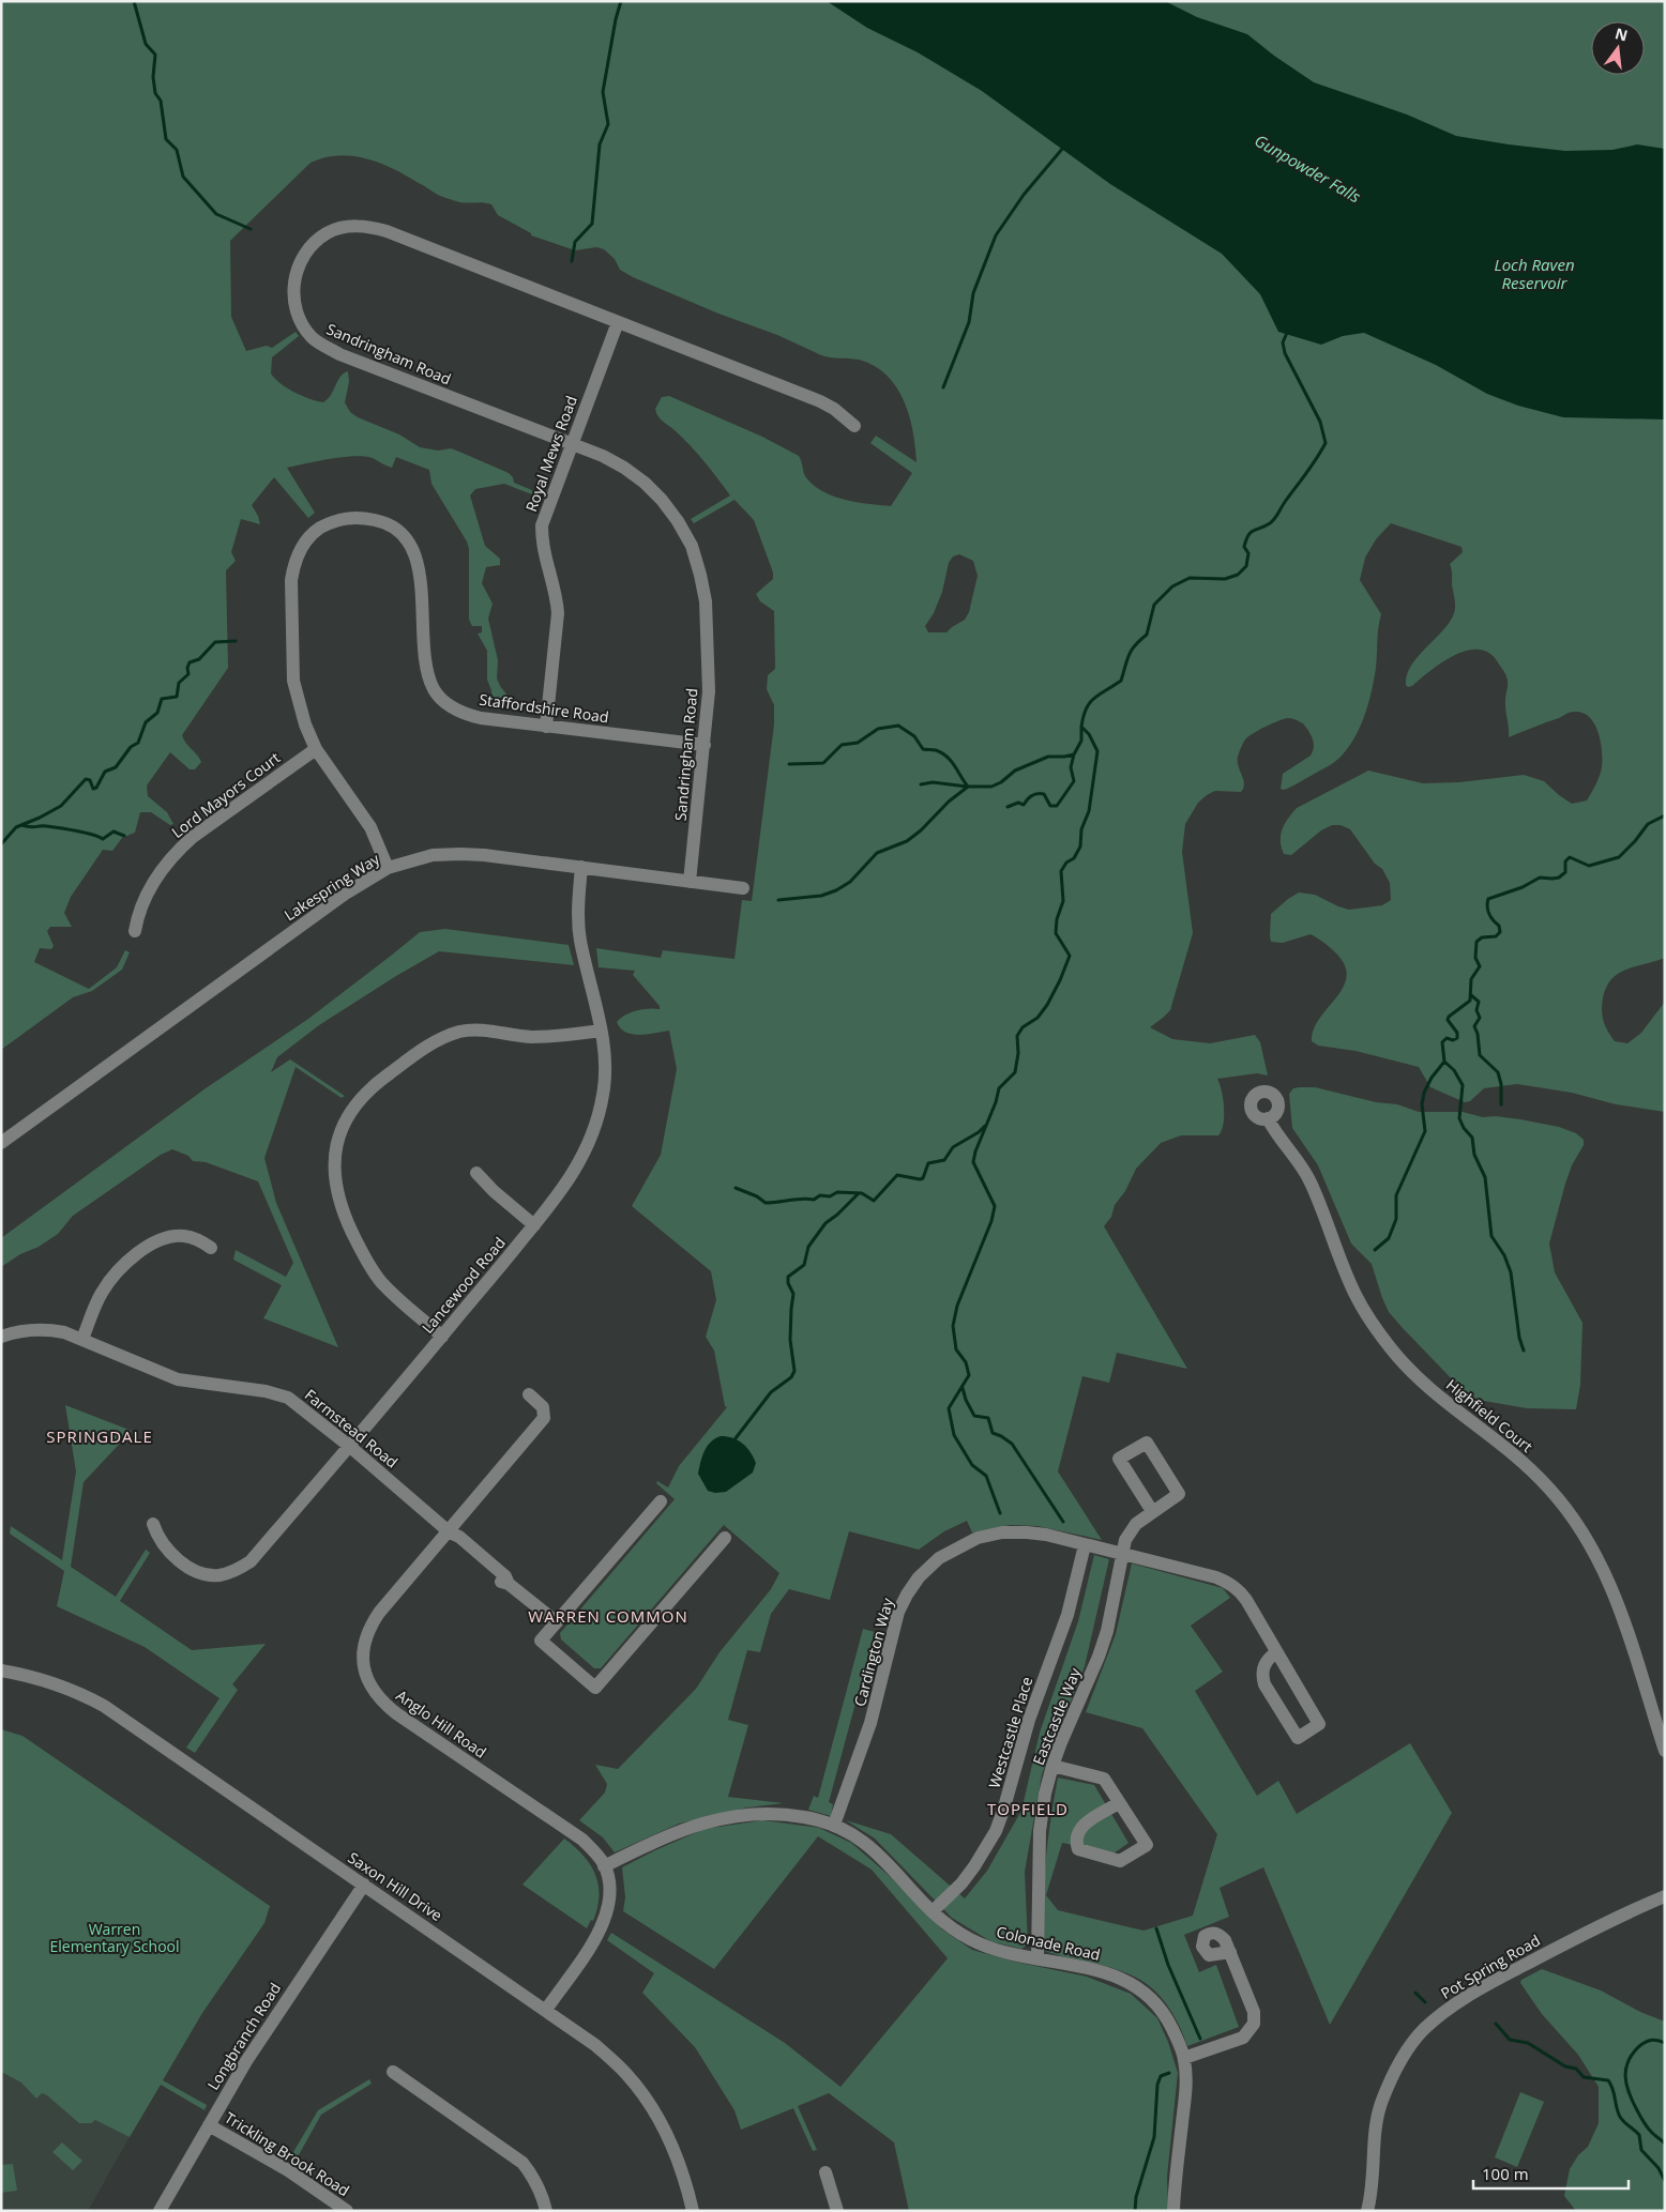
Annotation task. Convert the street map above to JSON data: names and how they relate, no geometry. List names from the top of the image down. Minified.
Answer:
{"streets":{"street":["Sandringham Road","Royal Mews Road","Staffordshire Road","Lord Mayors Court","Lakespring Way","Lancewood Road","Highfield Court","Farmstead Road","Cardington Way","Eastcastle Way","Anglo Hill Road","Westcastle Place","Saxon Hill Drive","Colonade Road","Pot Spring Road","Longbranch Road","Trickling Brook Road"]},"crossings":[["Sandringham Road","Royal Mews Road"],["Sandringham Road","Staffordshire Road"],["Sandringham Road","Lakespring Way"],["Royal Mews Road","Staffordshire Road"],["Staffordshire Road","Lord Mayors Court"],["Staffordshire Road","Lakespring Way"],["Lakespring Way","Lancewood Road"],["Lancewood Road","Farmstead Road"],["Farmstead Road","Anglo Hill Road"],["Cardington Way","Eastcastle Way"],["Cardington Way","Westcastle Place"],["Cardington Way","Colonade Road"],["Eastcastle Way","Colonade Road"],["Anglo Hill Road","Saxon Hill Drive"],["Anglo Hill Road","Colonade Road"],["Westcastle Place","Colonade Road"],["Saxon Hill Drive","Longbranch Road"],["Longbranch Road","Trickling Brook Road"]],"districts":["SPRINGDALE","WARREN COMMON","TOPFIELD"],"water":["Gunpowder Falls","Loch Raven Reservoir"],"parks":["Warren Elementary School"],"scale_bar":"100 m","north":"top"}
